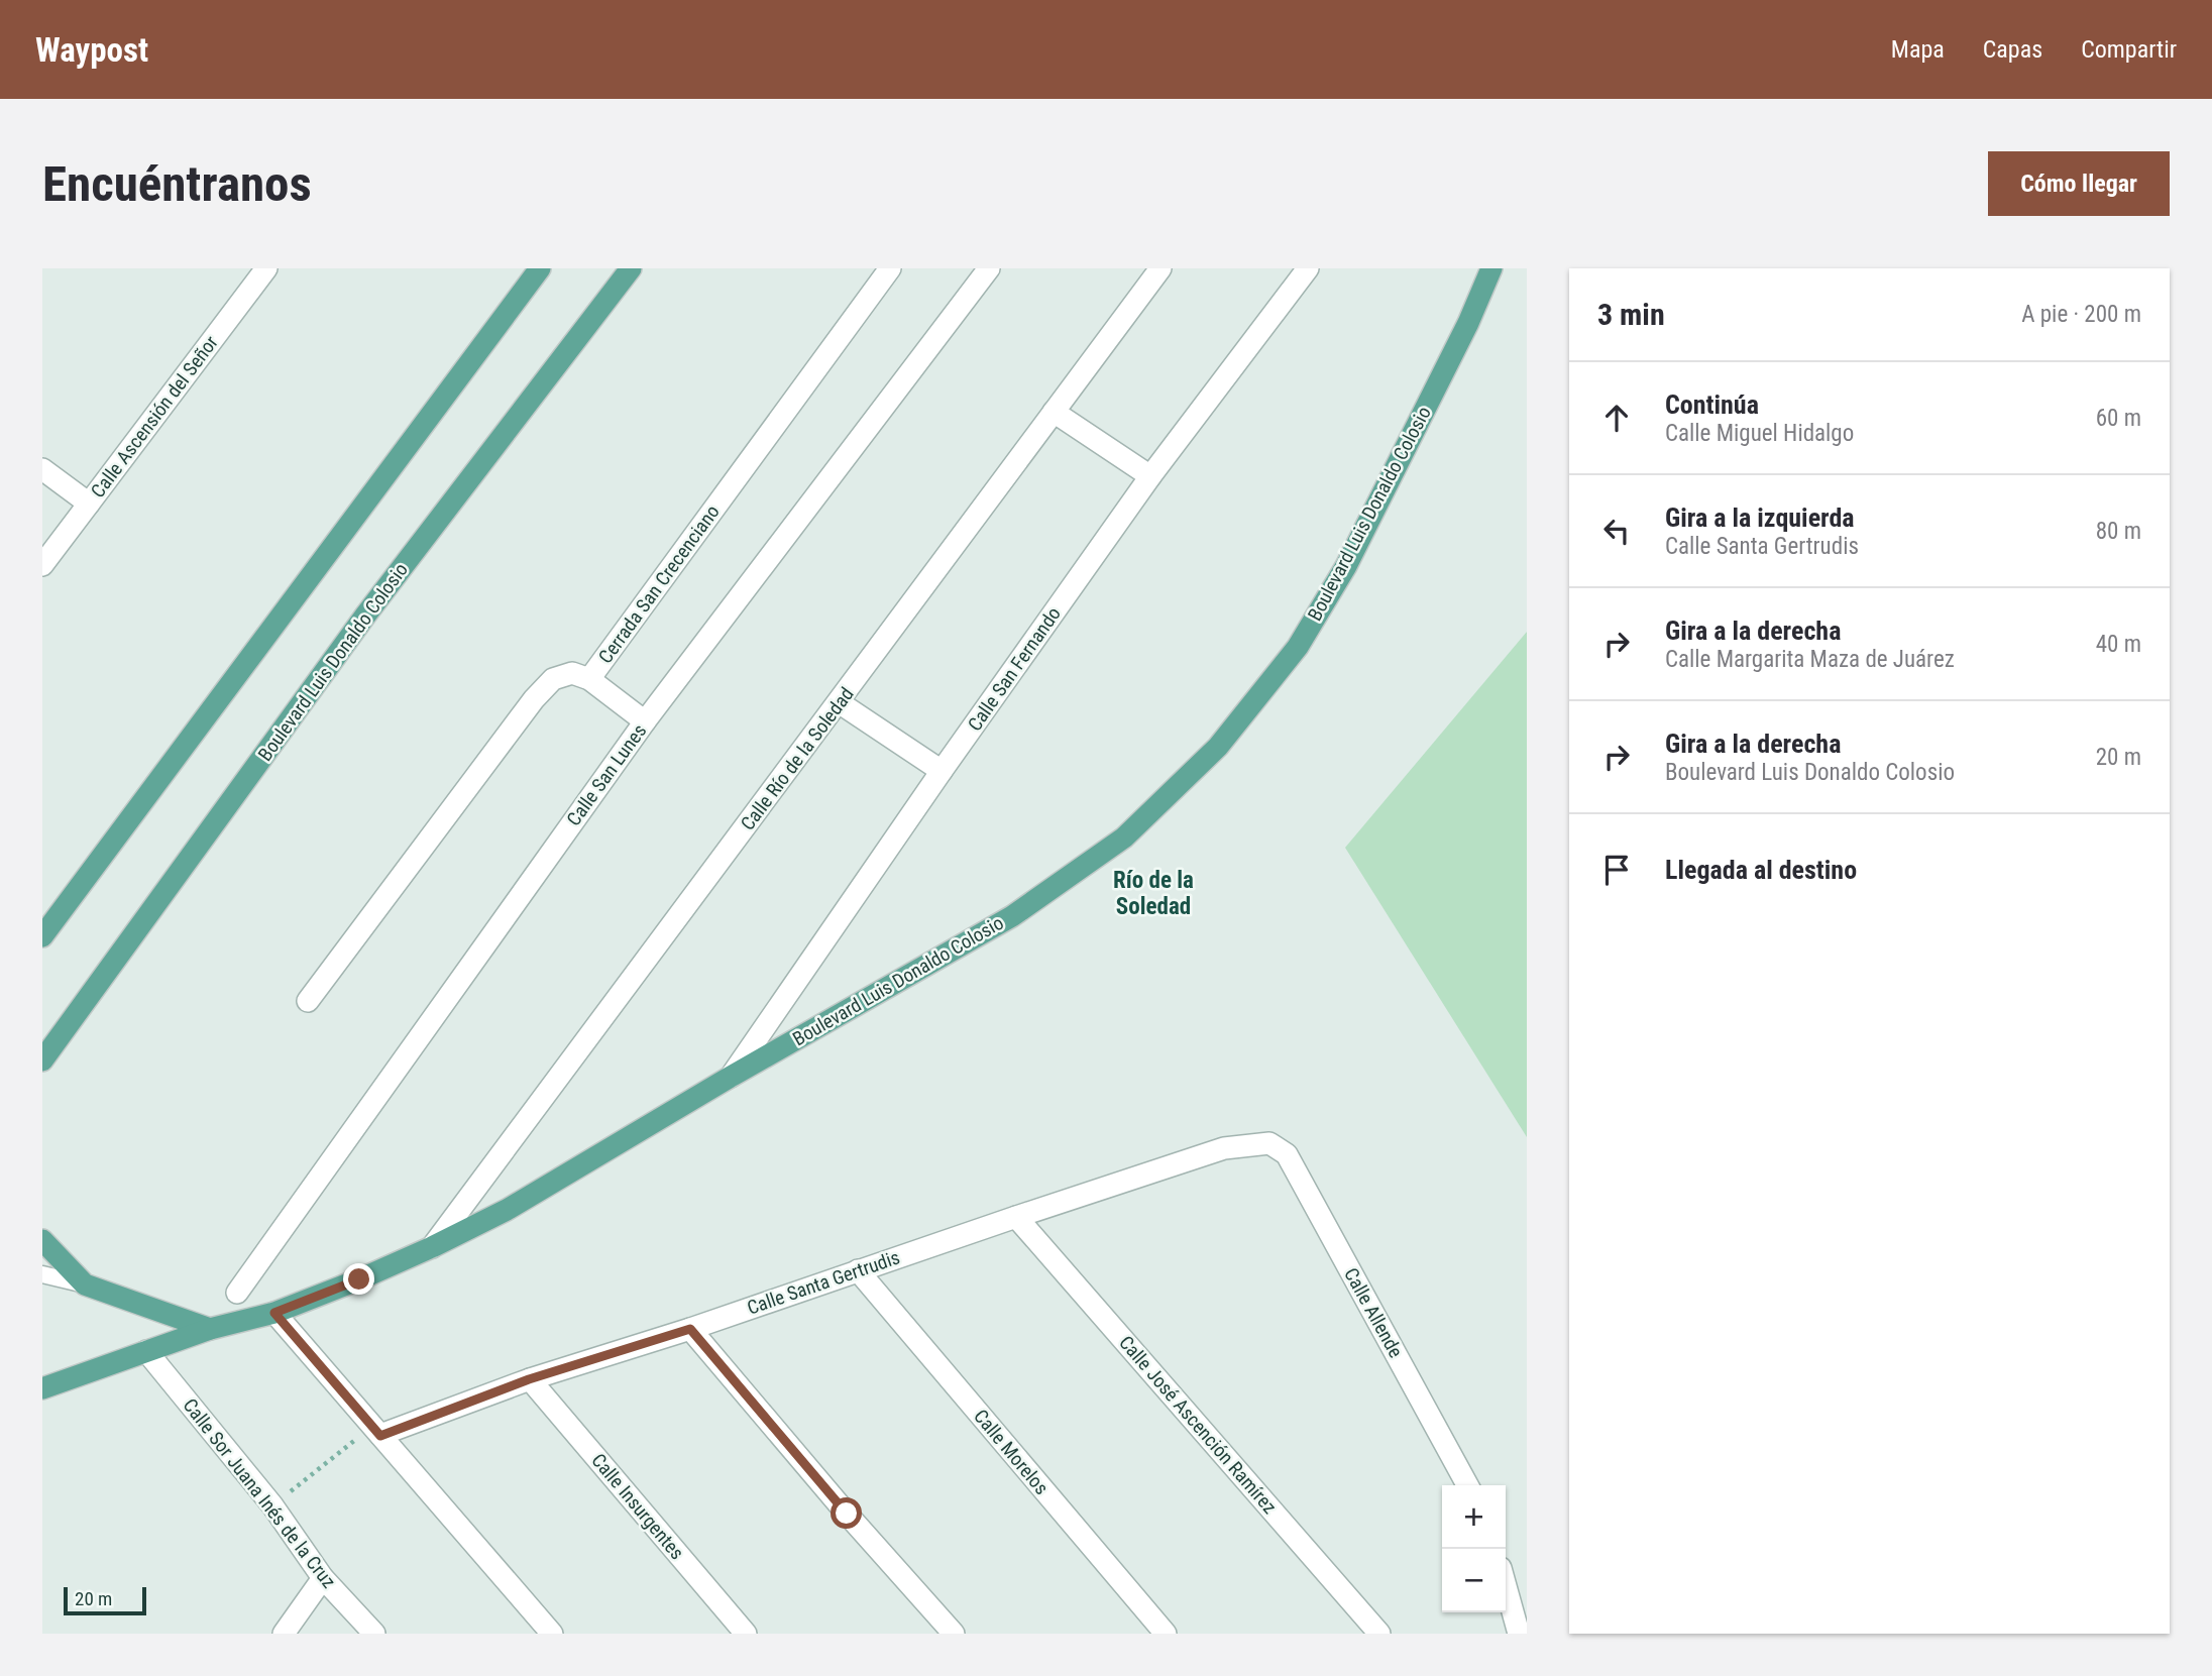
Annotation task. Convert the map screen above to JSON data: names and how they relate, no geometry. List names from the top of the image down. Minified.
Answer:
{"streets":{"main road":["Boulevard Luis Donaldo Colosio"],"street":["Calle Ascensión del Señor","Cerrada San Crecenciano","Calle San Fernando","Calle Río de la Soledad","Calle San Lunes","Calle Santa Gertrudis","Calle Allende","Calle José Ascención Ramírez","Calle Morelos","Calle Sor Juana Inés de la Cruz","Calle Insurgentes"]},"crossings":[["Boulevard Luis Donaldo Colosio","Calle San Fernando"],["Boulevard Luis Donaldo Colosio","Calle Río de la Soledad"],["Boulevard Luis Donaldo Colosio","Calle Sor Juana Inés de la Cruz"],["Calle Santa Gertrudis","Calle Allende"],["Calle Santa Gertrudis","Calle José Ascención Ramírez"],["Calle Santa Gertrudis","Calle Morelos"],["Calle Santa Gertrudis","Calle Insurgentes"]],"districts":["Río de la Soledad"],"scale_bar":"20 m","page":{"header":"Waypost","nav":["Mapa","Capas","Compartir"],"buttons":"Cómo llegar","title":"Encuéntranos","heading":["3 min","A pie · 200 m"],"list":[["Continúa","Calle Miguel Hidalgo","60 m"],["Gira a la izquierda","Calle Santa Gertrudis","80 m"],["Gira a la derecha","Calle Margarita Maza de Juárez","40 m"],["Gira a la derecha","Boulevard Luis Donaldo Colosio","20 m"],"Llegada al destino"],"map_buttons":["+","−"],"scale":"20 m"}}
